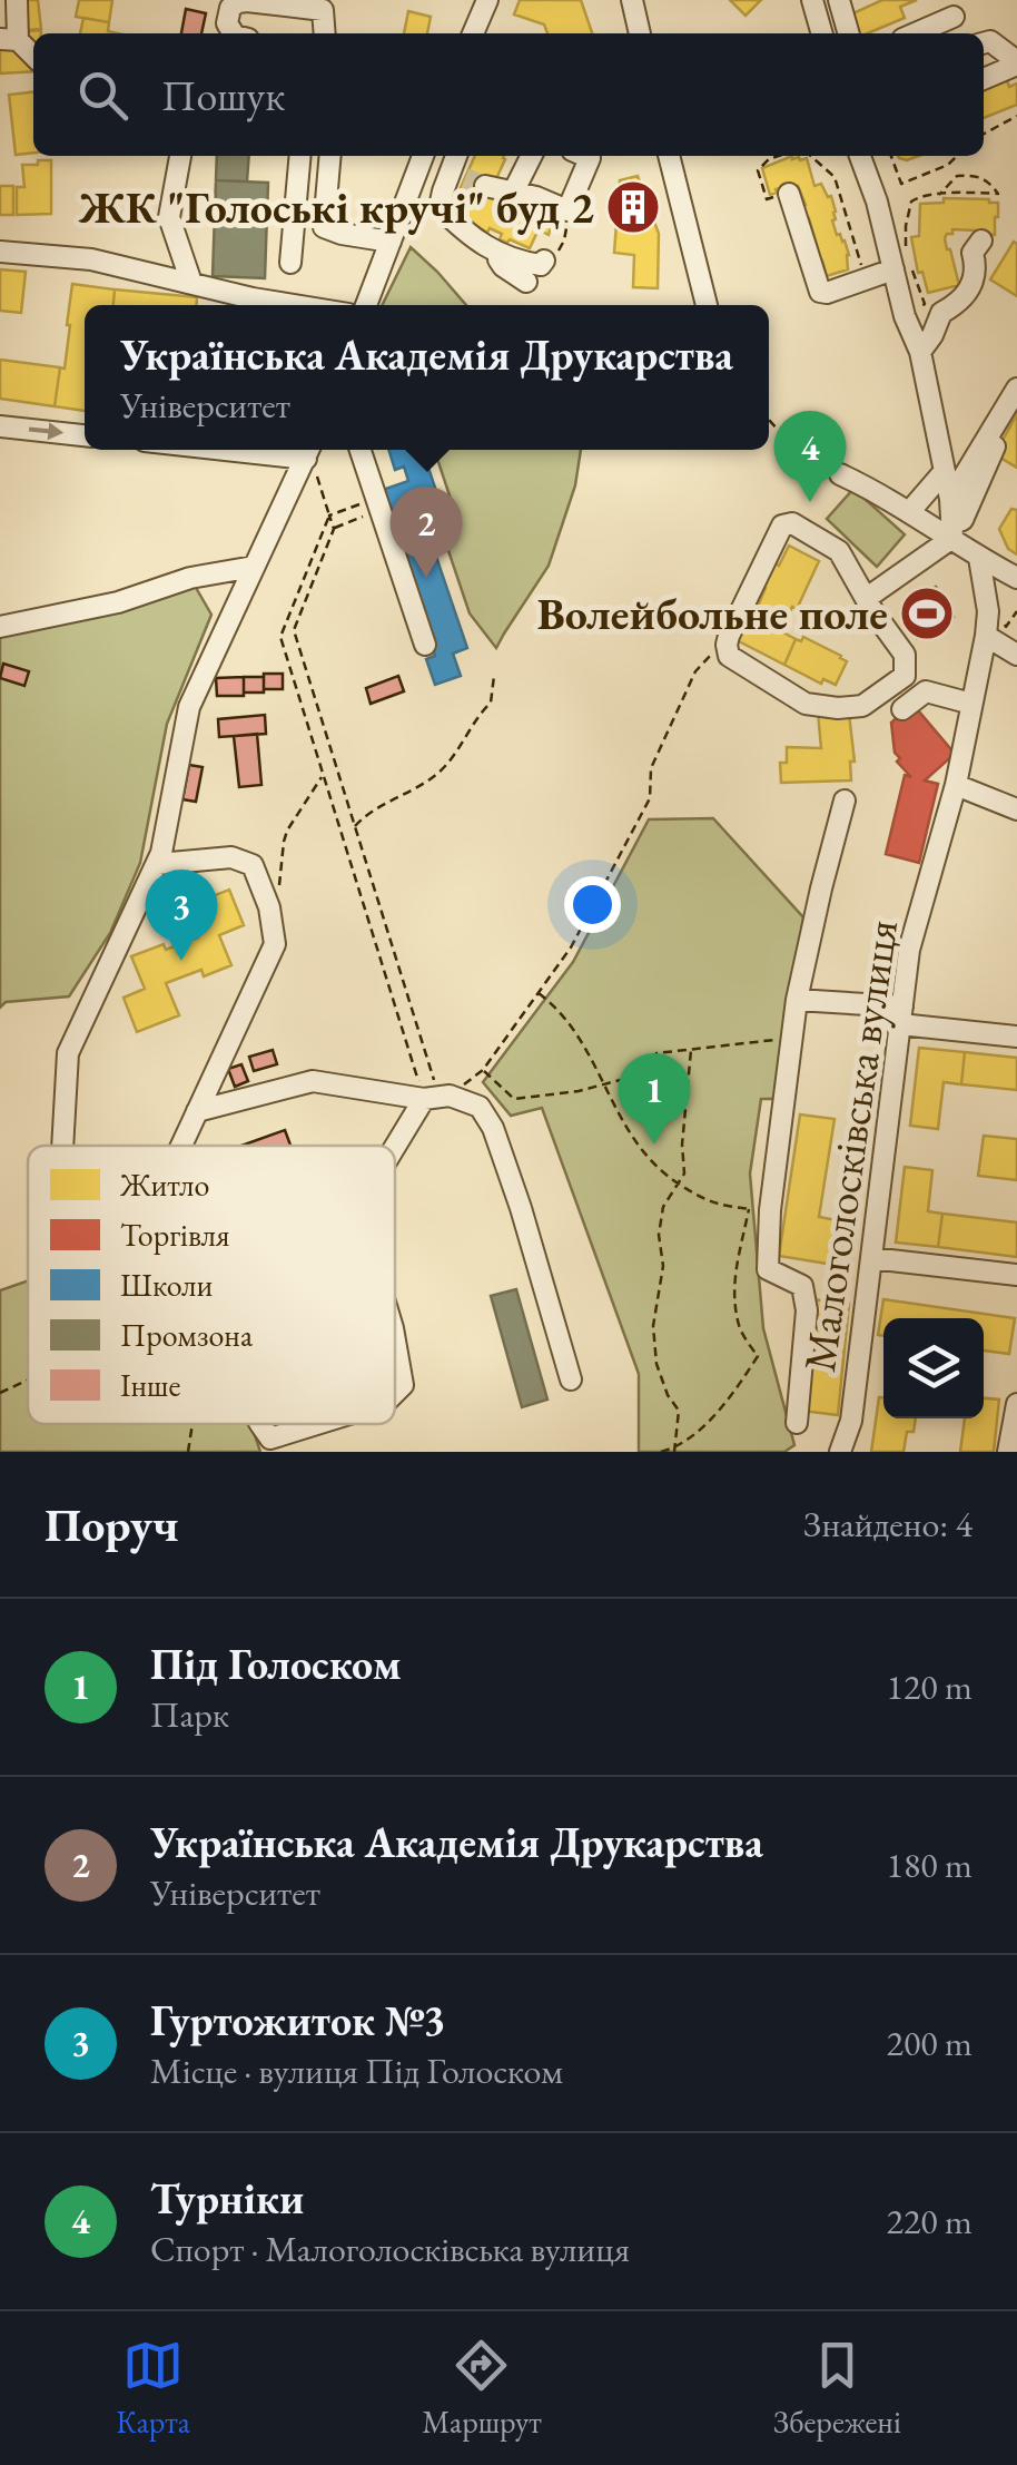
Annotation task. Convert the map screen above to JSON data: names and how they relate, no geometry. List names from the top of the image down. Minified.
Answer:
{"streets":{"street":["Малоголосківська вулиця"]},"places":{"building":["ЖК \"Голоські кручі\" буд 2"],"sports":["Волейбольне поле"]},"legend":["Житло","Торгівля","Школи","Промзона","Інше"],"page":{"search":"Пошук","popup":["Українська Академія Друкарства","Університет"],"pins":["4","2","3","1"],"heading":["Поруч","Знайдено: 4"],"list":[{"mark":"1","name":"Під Голоском","note":"Парк","value":"120 m"},{"mark":"2","name":"Українська Академія Друкарства","note":"Університет","value":"180 m"},{"mark":"3","name":"Гуртожиток №3","note":"Місце · вулиця Під Голоском","value":"200 m"},{"mark":"4","name":"Турніки","note":"Спорт · Малоголосківська вулиця","value":"220 m"}],"nav":["Карта","Маршрут","Збережені"]}}
